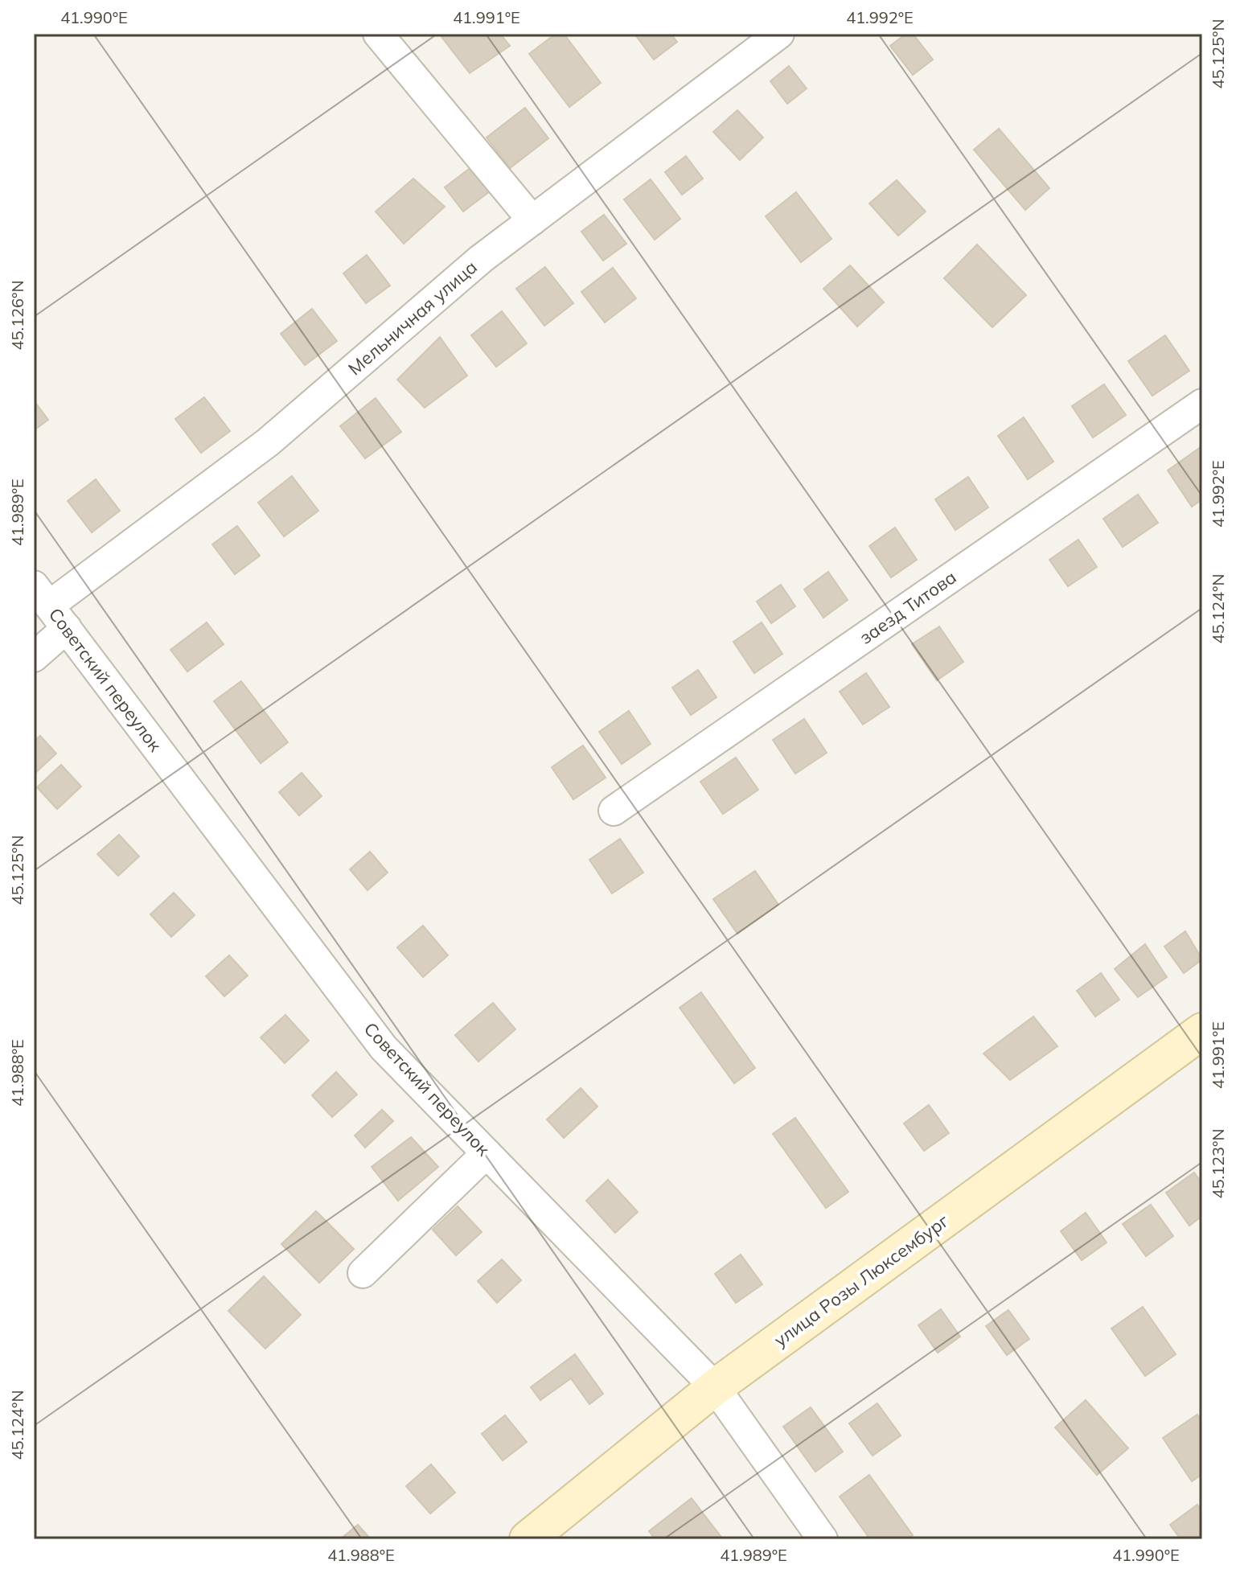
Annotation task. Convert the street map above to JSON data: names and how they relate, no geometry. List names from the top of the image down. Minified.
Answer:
{"streets":{"main road":["улица Розы Люксембург"],"street":["Мельничная улица","заезд Титова","Советский переулок"]},"crossings":[["Мельничная улица","Советский переулок"],["Советский переулок","улица Розы Люксембург"]],"coordinates":["41.990°E","41.991°E","41.992°E","45.125°N","45.126°N","41.989°E","45.124°N","41.988°E","45.123°N"]}
